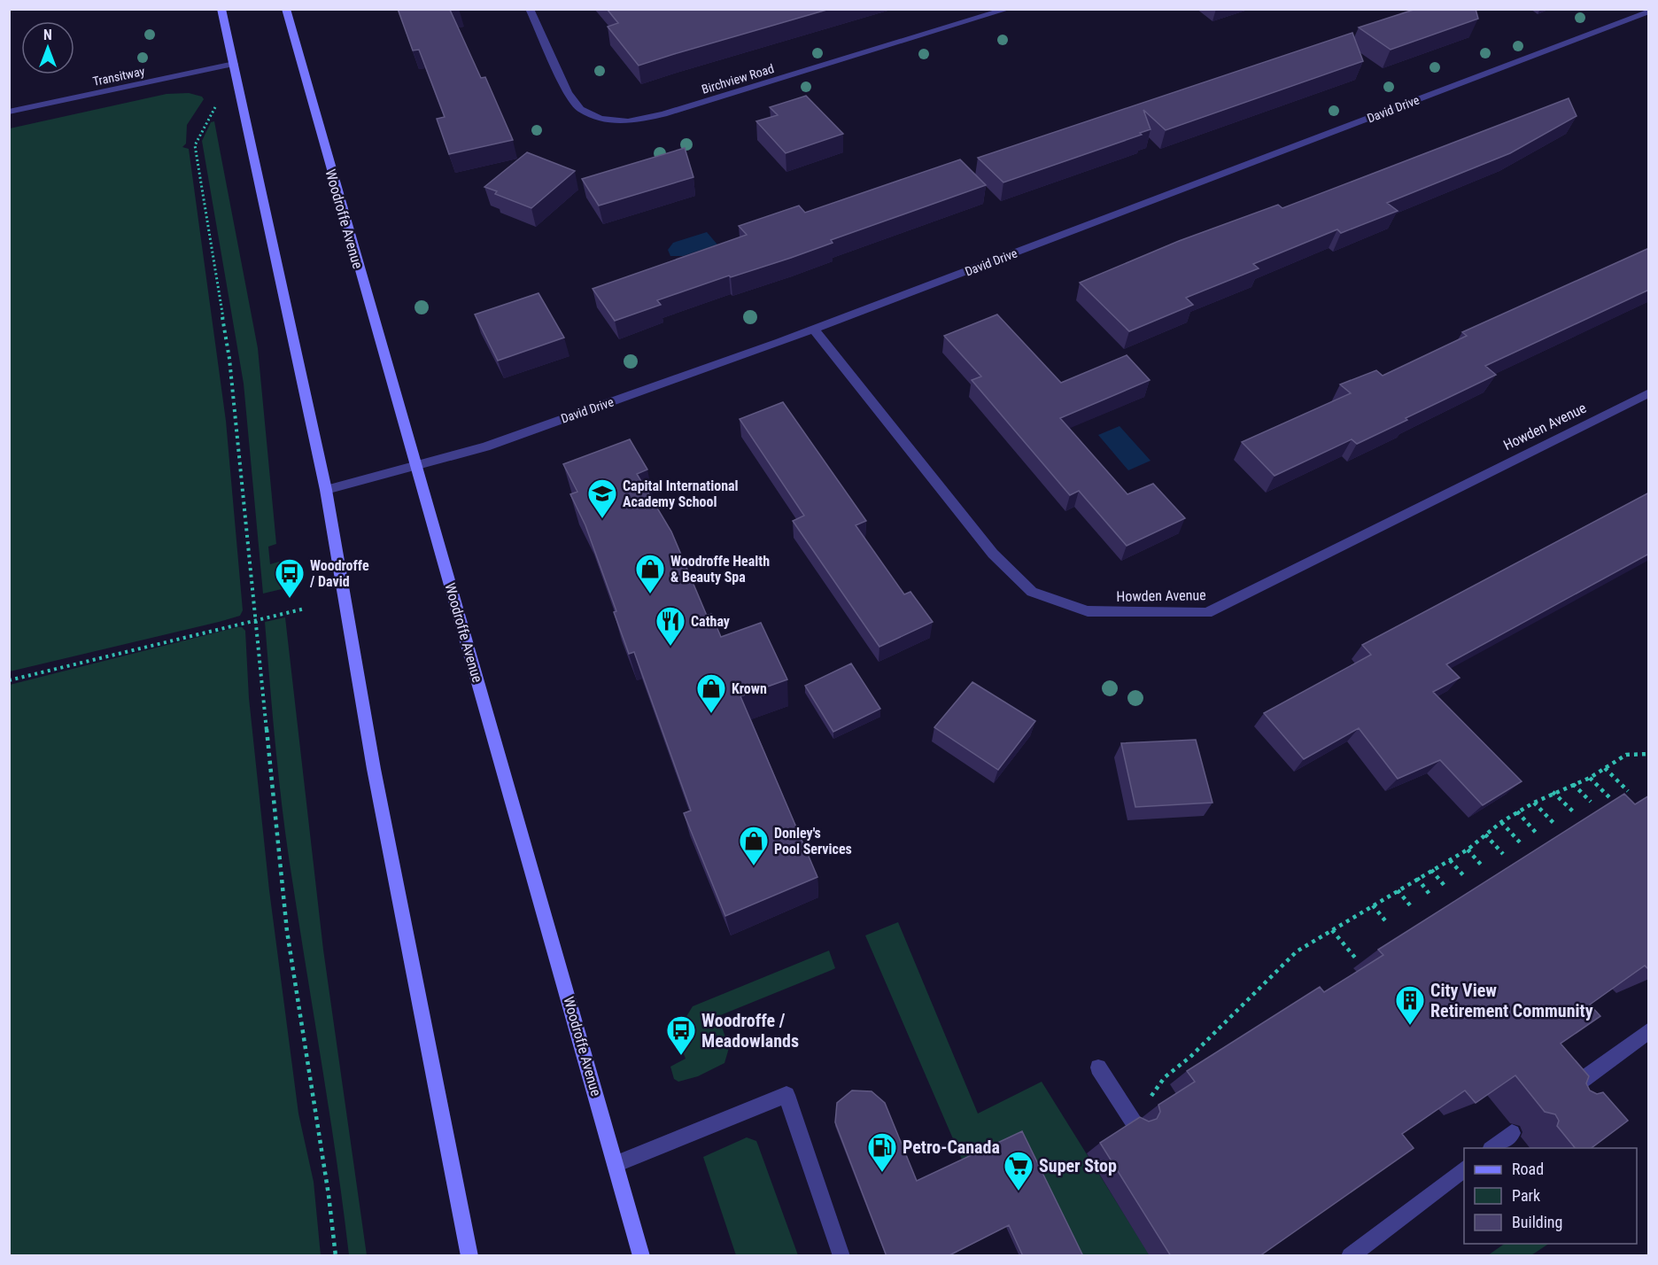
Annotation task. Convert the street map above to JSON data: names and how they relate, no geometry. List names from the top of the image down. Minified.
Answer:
{"streets":{"main road":["Woodroffe Avenue"],"street":["Transitway","Birchview Road","David Drive","Howden Avenue"]},"crossings":[["David Drive","Woodroffe Avenue"],["David Drive","Howden Avenue"]],"places":{"school or university":["Capital International Academy School"],"shop":["Woodroffe Health & Beauty Spa","Krown","Donley's Pool Services"],"bus stop":["Woodroffe / David","Woodroffe / Meadowlands"],"restaurant":["Cathay"],"building":["City View Retirement Community"],"fuel station":["Petro-Canada"],"supermarket":["Super Stop"]},"legend":["Road","Park","Building"],"north":"top"}
